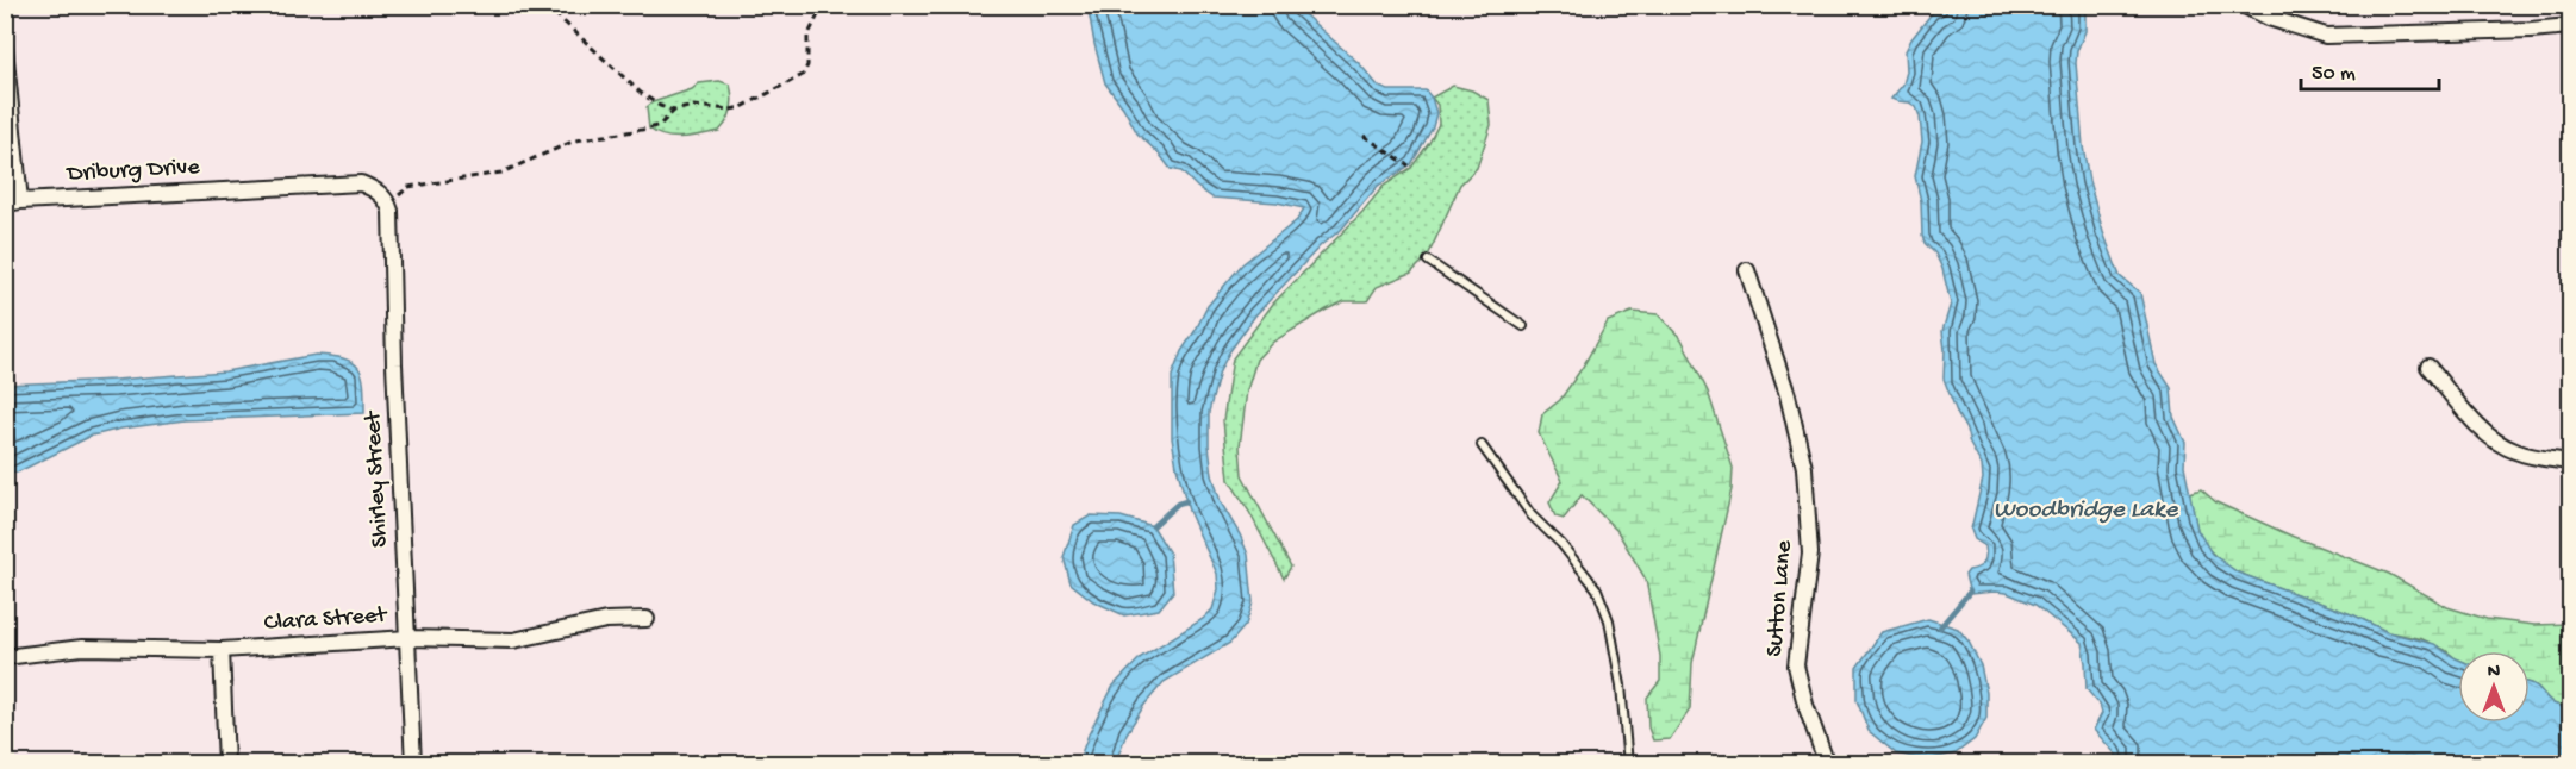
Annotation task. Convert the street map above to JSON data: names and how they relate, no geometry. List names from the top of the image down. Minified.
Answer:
{"streets":{"street":["Driburg Drive","Shirley Street","Sutton Lane","Clara Street"]},"crossings":[["Driburg Drive","Shirley Street"],["Shirley Street","Clara Street"]],"water":["Woodbridge Lake"],"scale_bar":"50 m","north":"top"}
